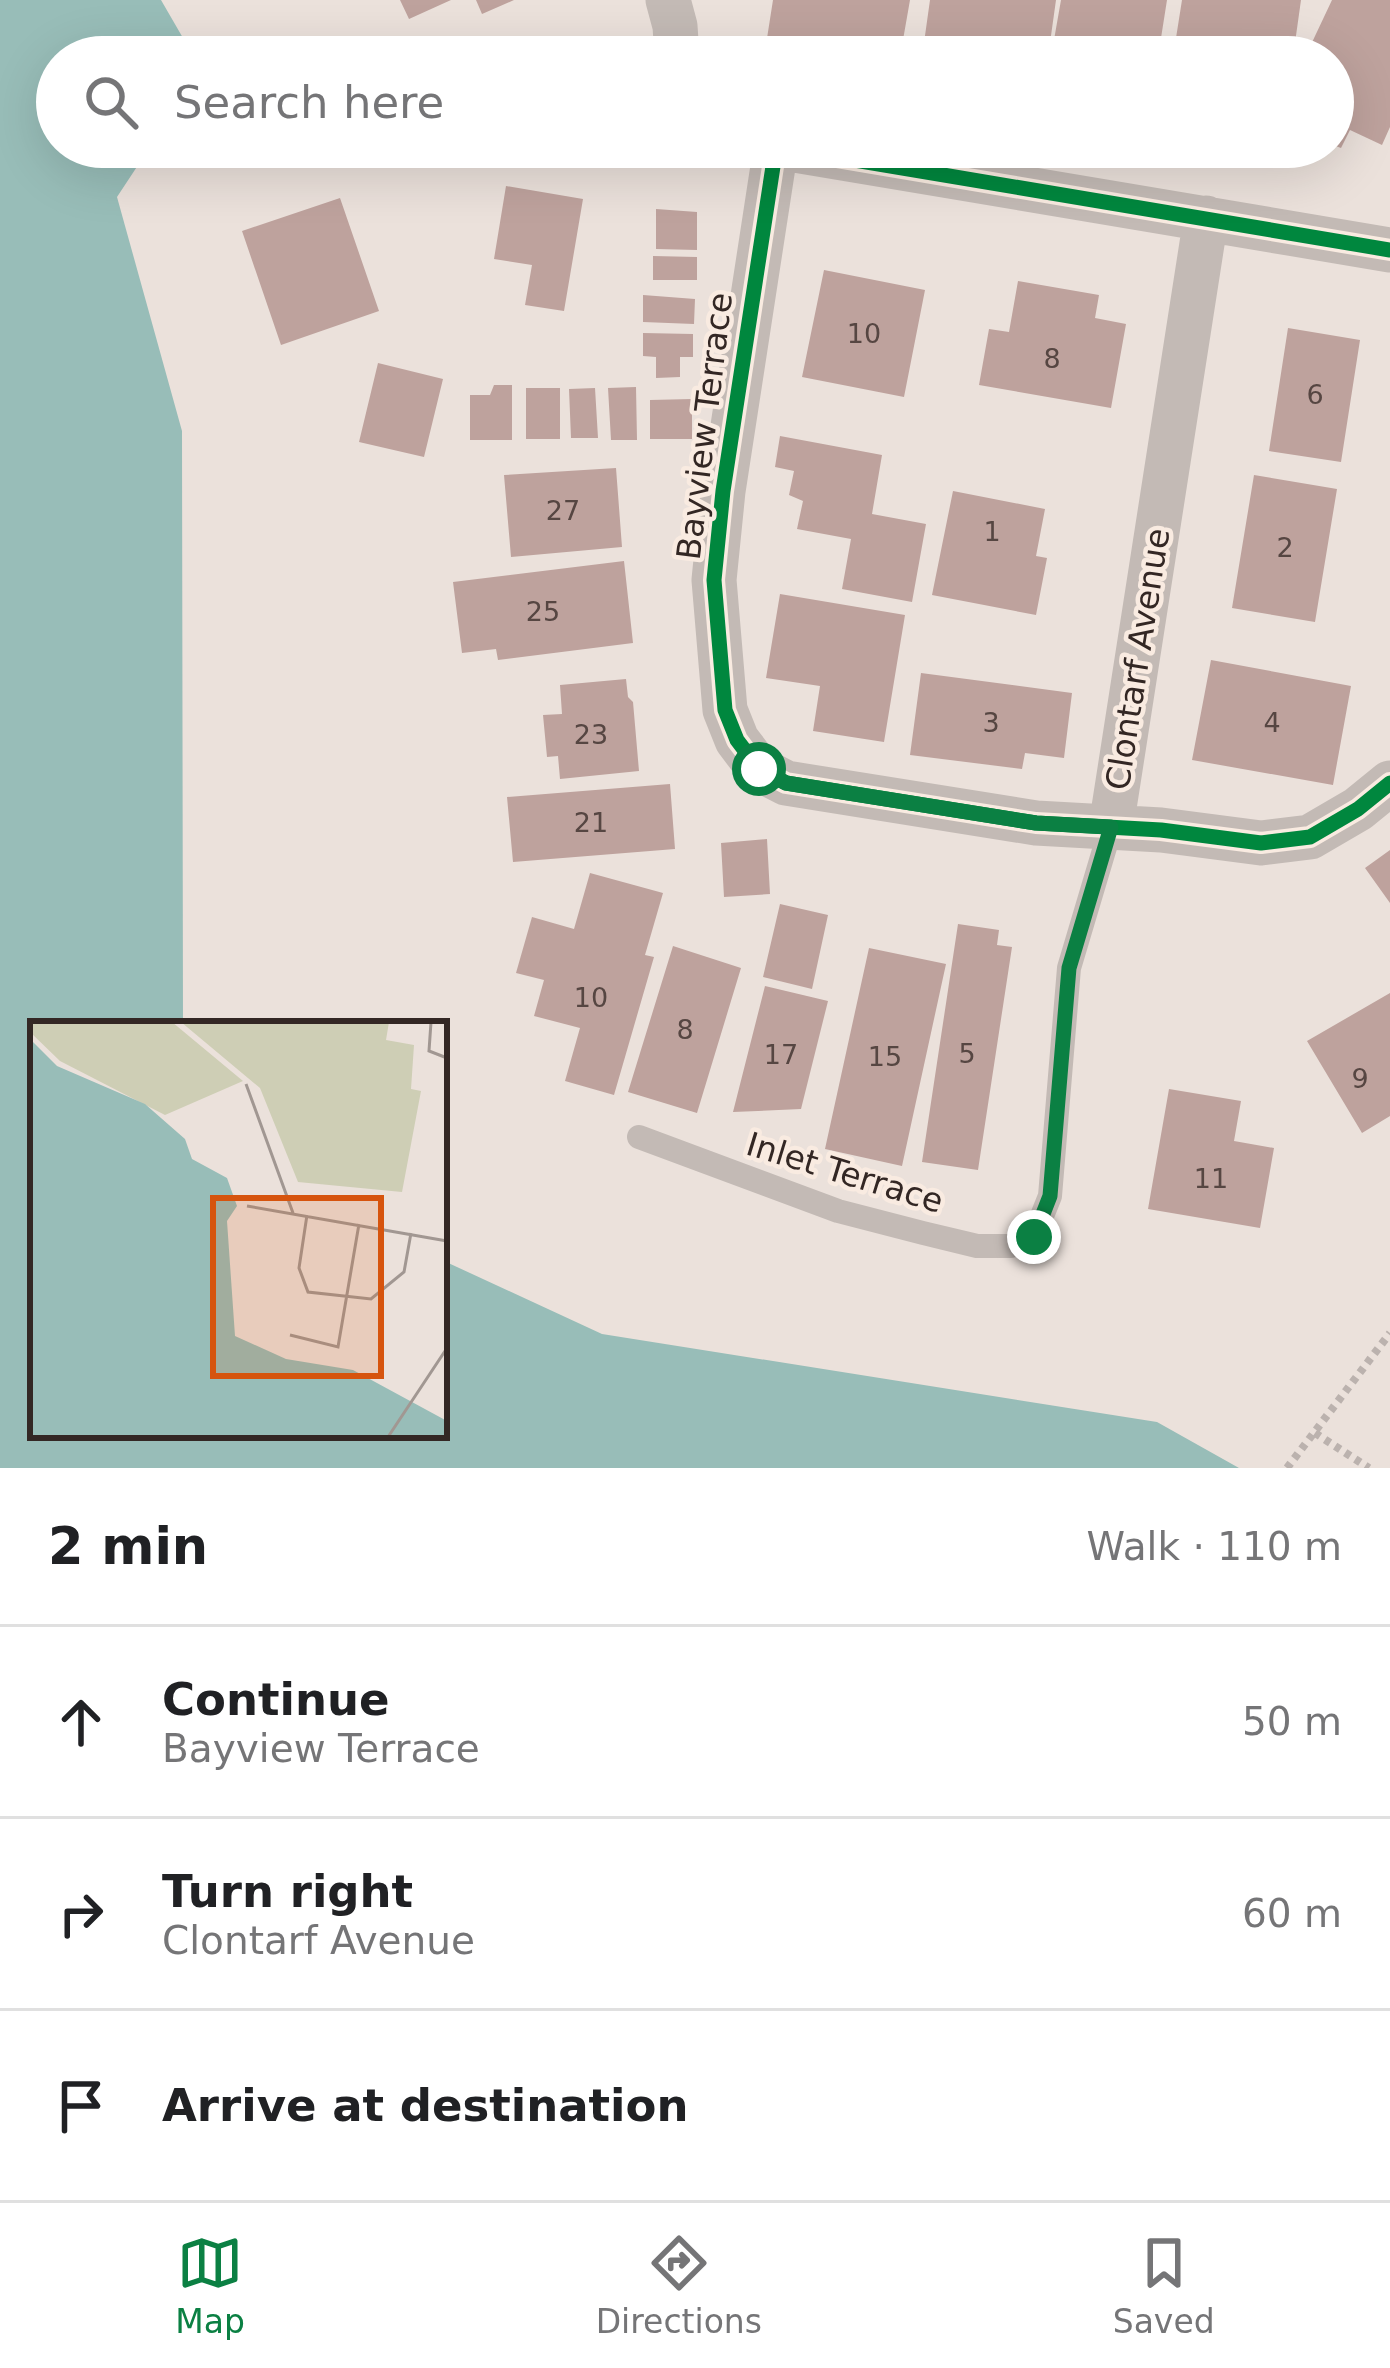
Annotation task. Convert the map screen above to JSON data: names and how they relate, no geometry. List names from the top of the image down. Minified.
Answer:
{"streets":{"street":["Bayview Terrace","Clontarf Avenue"],"lane":["Inlet Terrace"]},"crossings":[["Bayview Terrace","Clontarf Avenue"],["Clontarf Avenue","Inlet Terrace"]],"house_numbers":["10","8","6","27","1","2","25","3","4","23","21","10","8","5","17","15","9","11"],"page":{"search":"Search here","heading":["2 min","Walk · 110 m"],"list":[["Continue","Bayview Terrace","50 m"],["Turn right","Clontarf Avenue","60 m"],"Arrive at destination"],"nav":["Map","Directions","Saved"]}}
